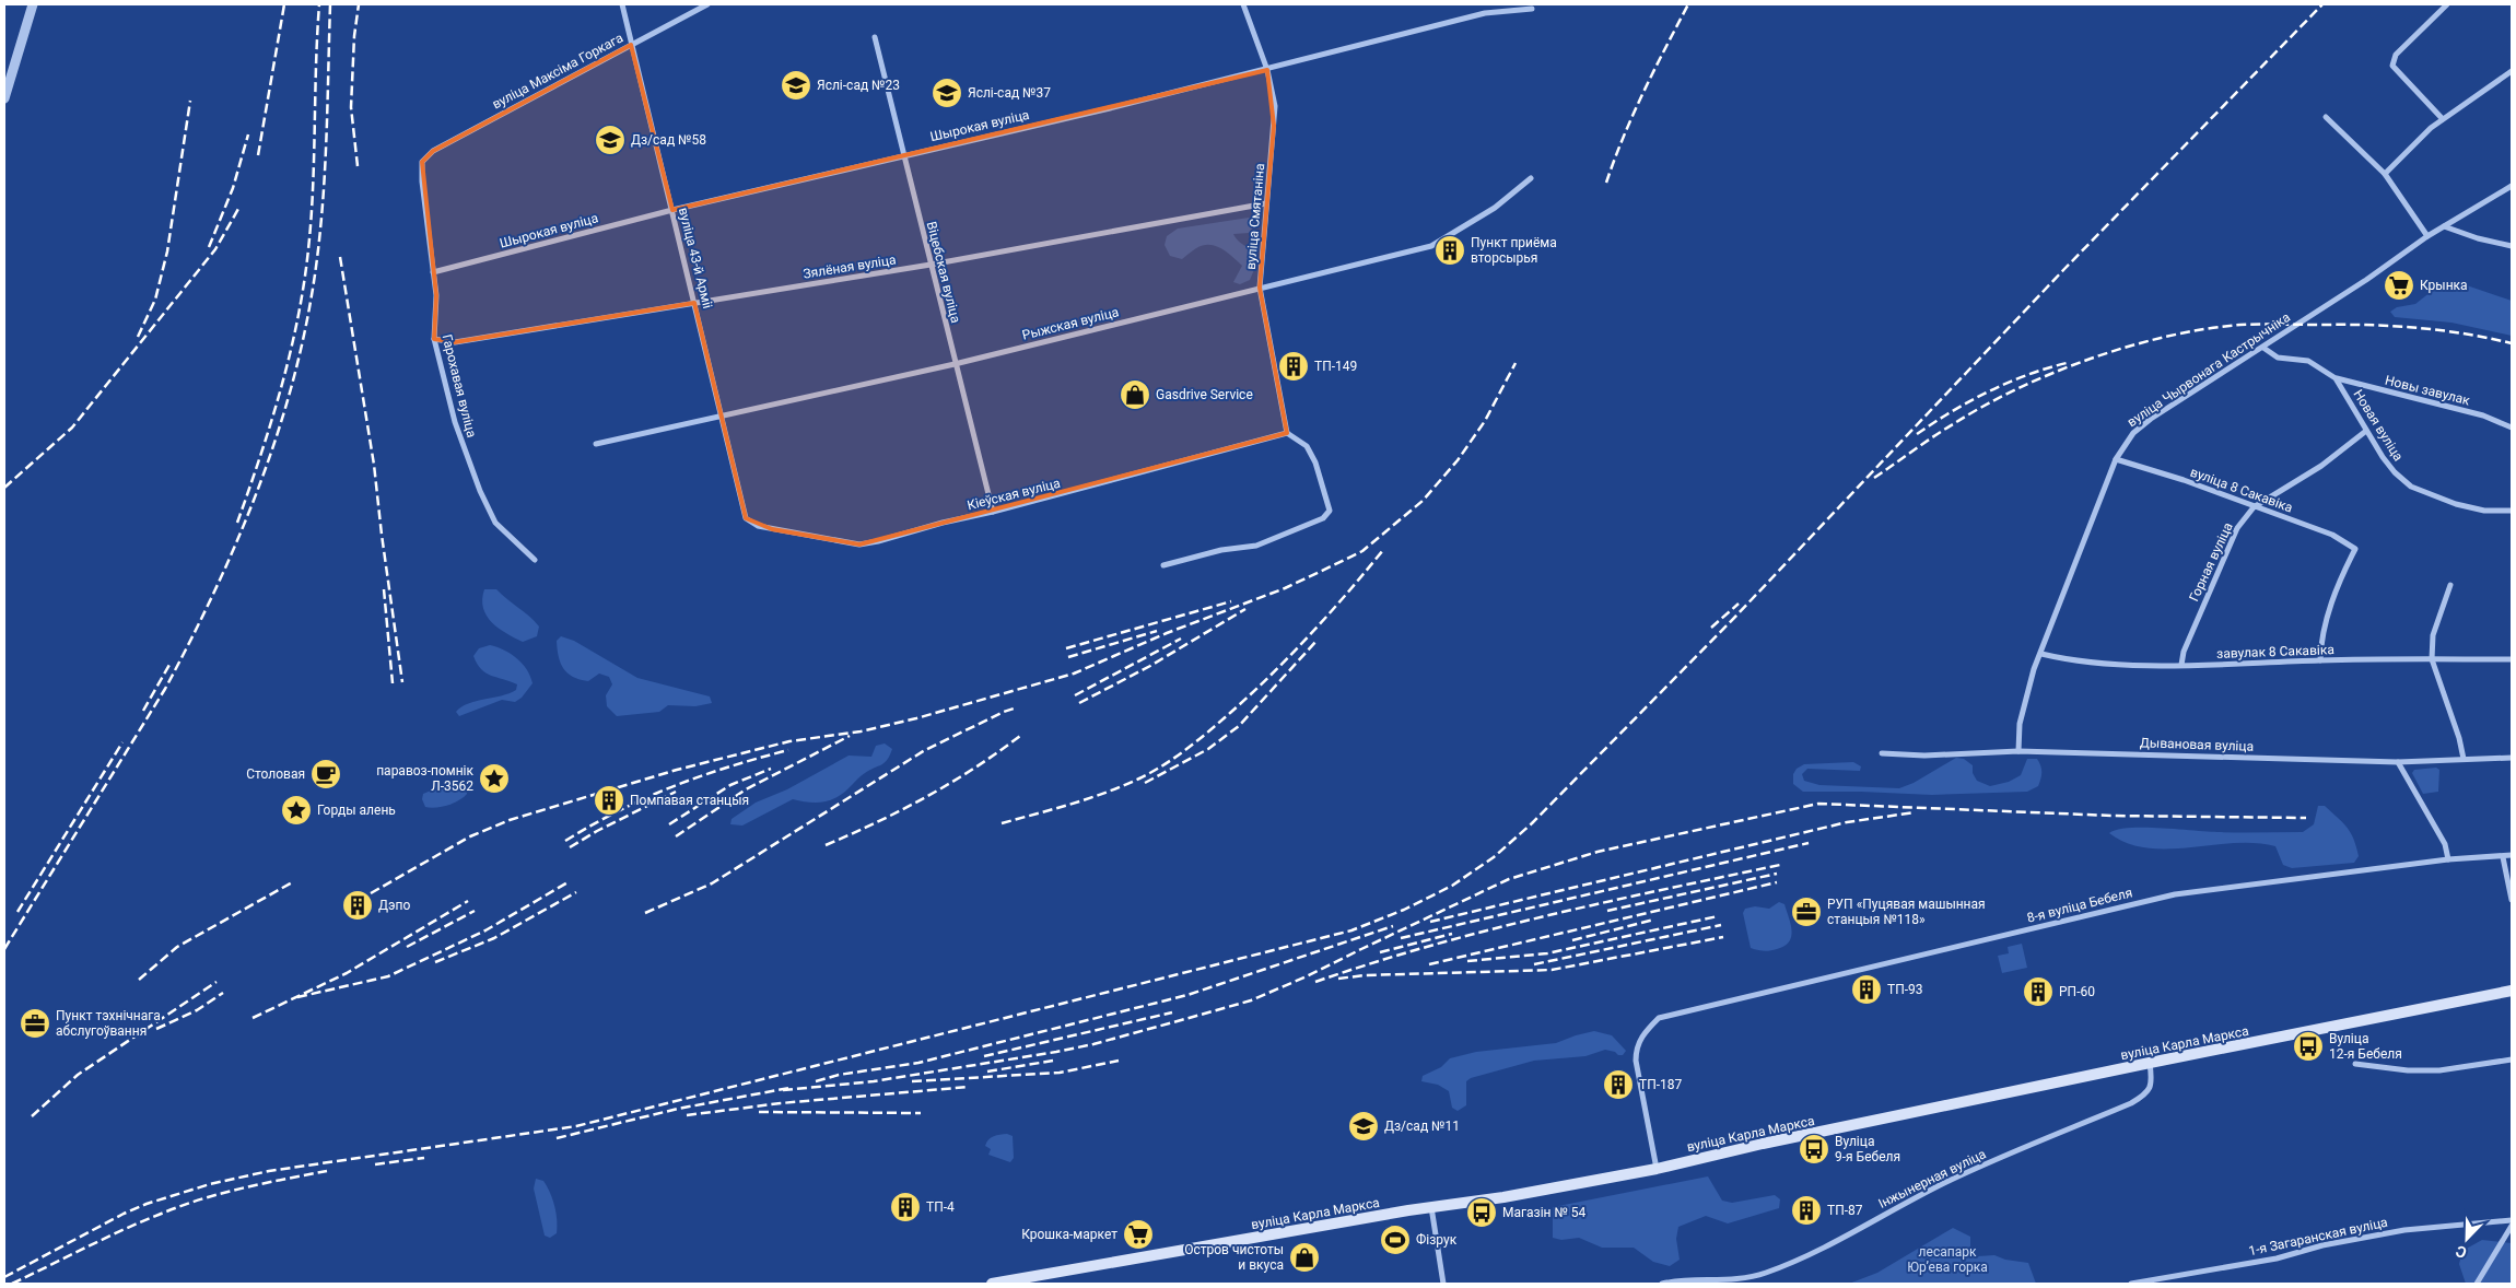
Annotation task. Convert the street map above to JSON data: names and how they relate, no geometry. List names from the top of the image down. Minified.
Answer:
{"streets":{"main road":["вуліца Карла Маркса"],"street":["вуліца Максіма Горкага","Шырокая вуліца","вуліца Смятаніна","вуліца 43-й Арміі","Зялёная вуліца","Віцебская вуліца","Рыжская вуліца","вуліца Чырвонага Кастрычніка","Гарохавая вуліца","Новы завулак","Новая вуліца","вуліца 8 Сакавіка","Кіеўская вуліца","Горная вуліца","завулак 8 Сакавіка","Дывановая вуліца","8-я вуліца Бебеля","Інжынерная вуліца","1-я Загаранская вуліца"]},"crossings":[["вуліца Максіма Горкага","вуліца 43-й Арміі"],["вуліца Максіма Горкага","Гарохавая вуліца"],["Шырокая вуліца","вуліца Смятаніна"],["Шырокая вуліца","вуліца 43-й Арміі"],["Шырокая вуліца","Віцебская вуліца"],["Шырокая вуліца","Гарохавая вуліца"],["вуліца Смятаніна","Зялёная вуліца"],["вуліца Смятаніна","Рыжская вуліца"],["вуліца Смятаніна","Кіеўская вуліца"],["вуліца 43-й Арміі","Зялёная вуліца"],["вуліца 43-й Арміі","Рыжская вуліца"],["вуліца 43-й Арміі","Кіеўская вуліца"],["Зялёная вуліца","Віцебская вуліца"],["Зялёная вуліца","Гарохавая вуліца"],["Віцебская вуліца","Рыжская вуліца"],["Віцебская вуліца","Кіеўская вуліца"],["вуліца Чырвонага Кастрычніка","Новая вуліца"],["вуліца Чырвонага Кастрычніка","вуліца 8 Сакавіка"],["вуліца Чырвонага Кастрычніка","завулак 8 Сакавіка"],["вуліца Чырвонага Кастрычніка","Дывановая вуліца"],["Новы завулак","Новая вуліца"],["Новая вуліца","Горная вуліца"],["вуліца 8 Сакавіка","Горная вуліца"],["вуліца 8 Сакавіка","завулак 8 Сакавіка"],["Горная вуліца","завулак 8 Сакавіка"],["8-я вуліца Бебеля","вуліца Карла Маркса"],["вуліца Карла Маркса","Інжынерная вуліца"]],"parks":["лесапарк Юрʼева горка"],"places":{"school or university":["Яслі-сад №23","Яслі-сад №37","Дз/сад №58","Дз/сад №11"],"building":["Пункт приёма вторсырья","ТП-149","Помпавая станцыя","Дэпо","ТП-93","РП-60","ТП-187","ТП-4","ТП-87"],"supermarket":["Крынка","Крошка-маркет"],"shop":["Gasdrive Service","Остров чистоты и вкуса"],"cafe":["Столовая"],"place":["паравоз-помнік Л-3562","Горды алень"],"office":["РУП «Пуцявая машынная станцыя №118»","Пункт тэхнічнага абслугоўвання"],"bus stop":["Вуліца 12-я Бебеля","Вуліца 9-я Бебеля","Магазін № 54"],"sports":["Фізрук"]},"north":"bottom left"}
